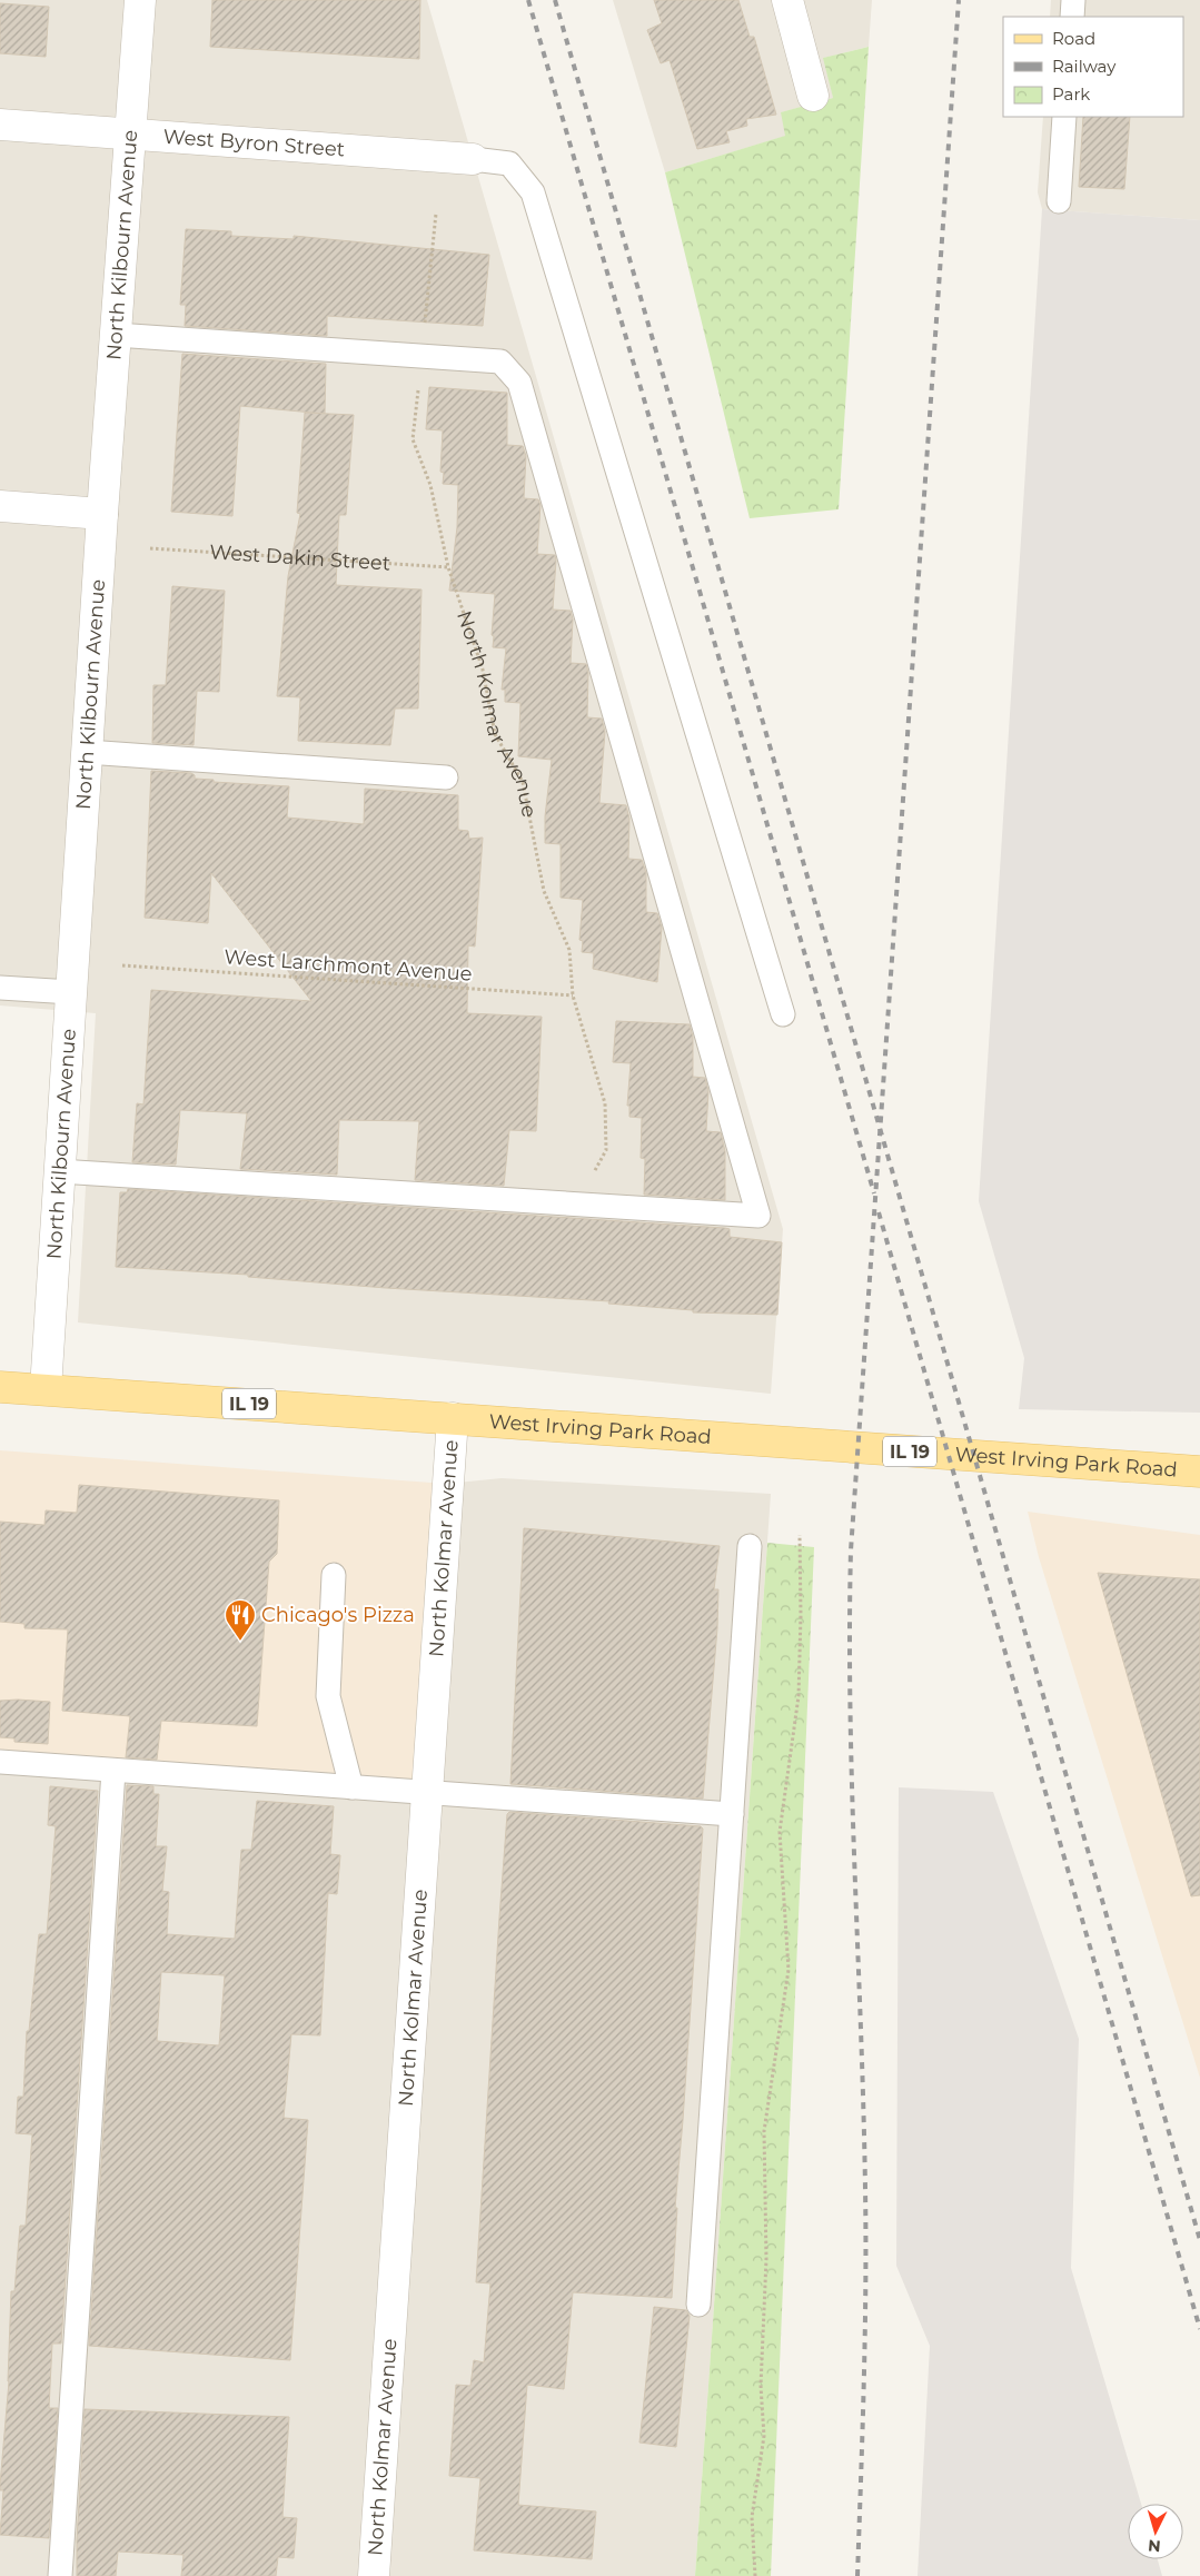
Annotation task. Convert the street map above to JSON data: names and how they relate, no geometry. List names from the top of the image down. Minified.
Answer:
{"streets":{"main road":["IL 19","West Irving Park Road"],"street":["West Byron Street","North Kilbourn Avenue","North Kolmar Avenue"],"path":["West Dakin Street","West Larchmont Avenue"]},"crossings":[["West Byron Street","North Kilbourn Avenue"],["North Kilbourn Avenue","West Irving Park Road"],["West Dakin Street","North Kolmar Avenue"],["North Kolmar Avenue","West Larchmont Avenue"],["North Kolmar Avenue","West Irving Park Road"]],"places":{"restaurant":["Chicago's Pizza"]},"legend":["Road","Railway","Park"],"north":"bottom"}
